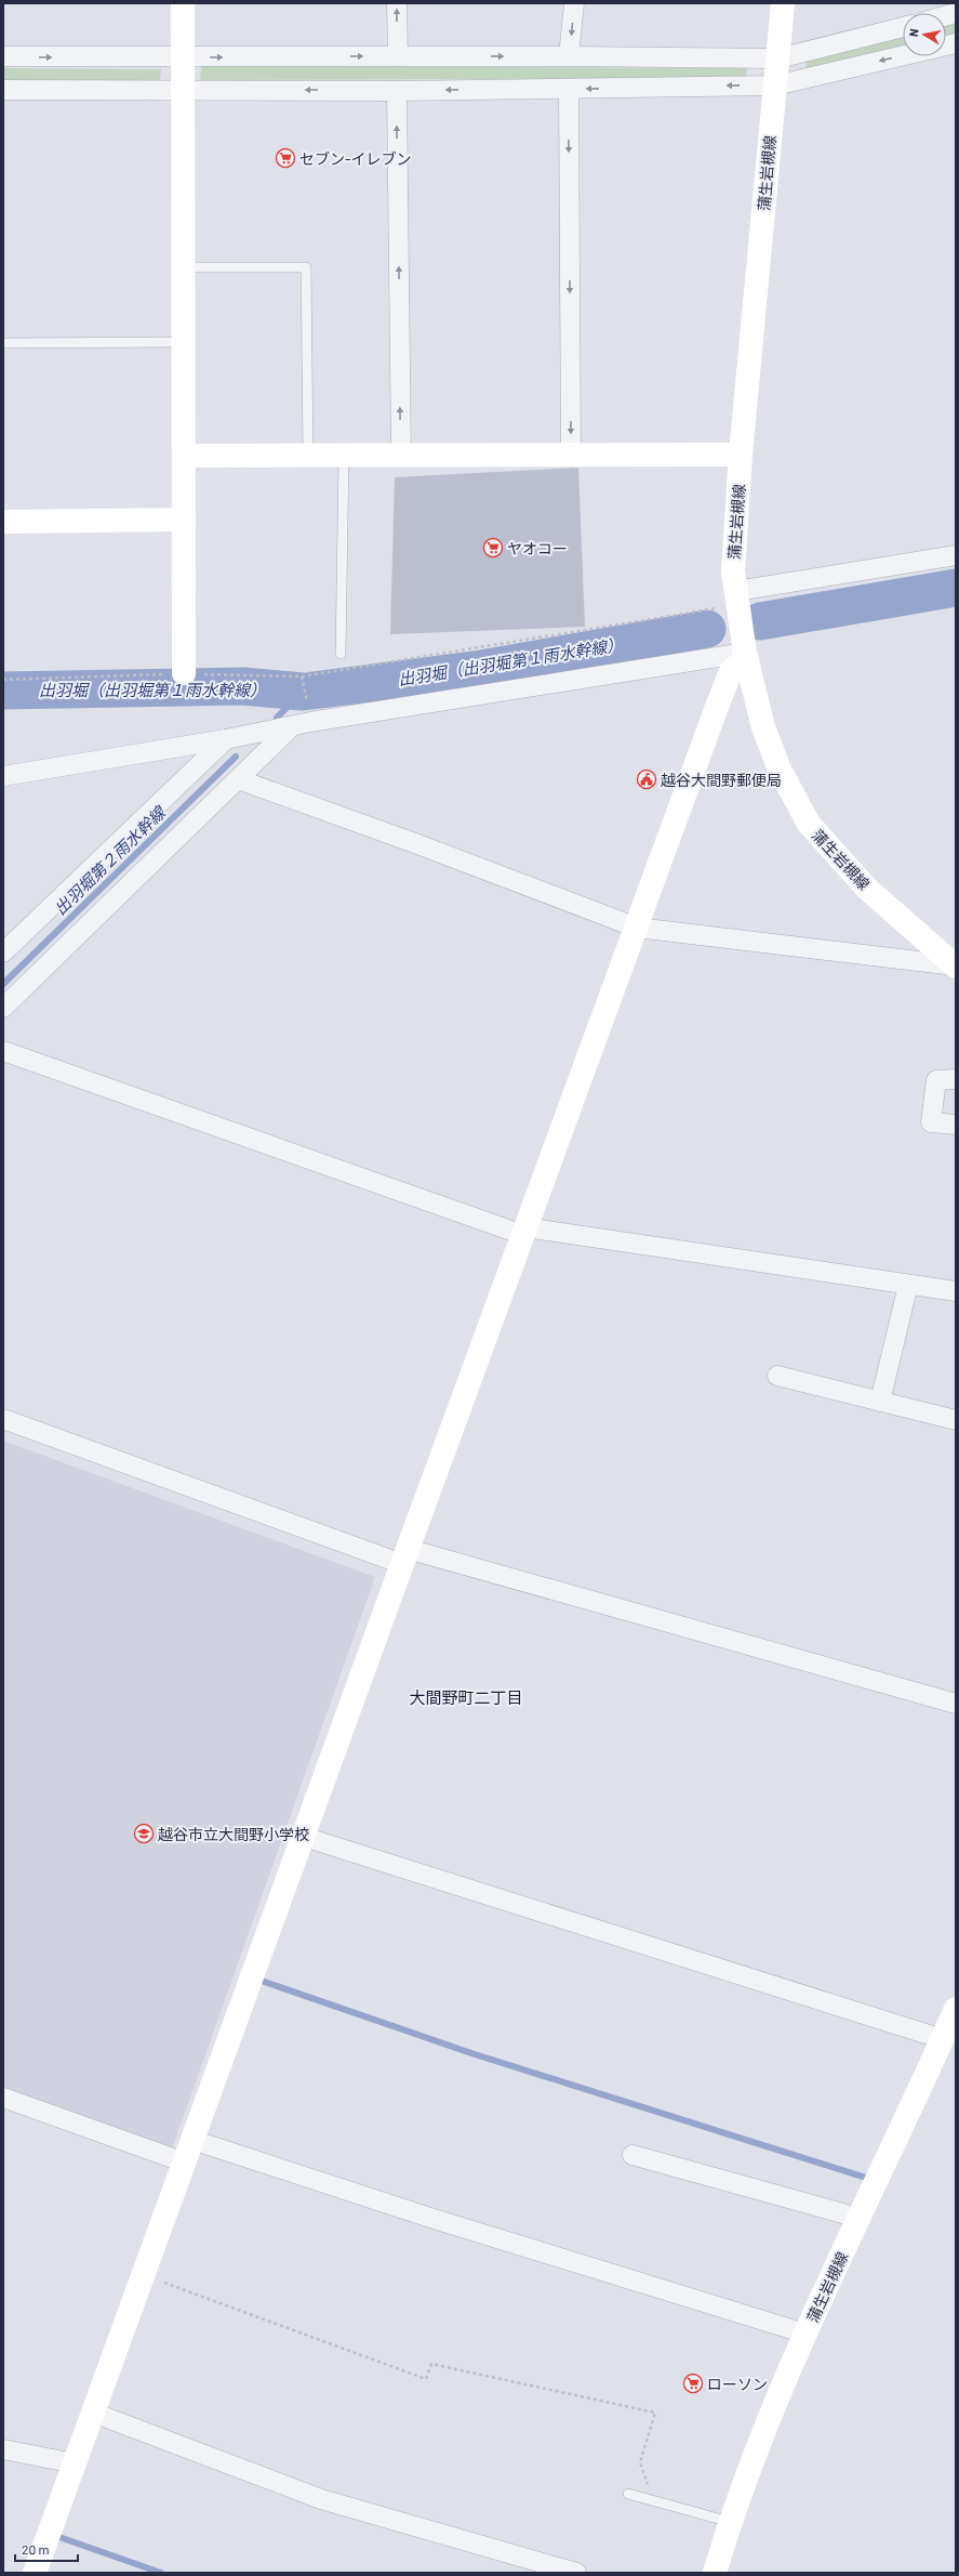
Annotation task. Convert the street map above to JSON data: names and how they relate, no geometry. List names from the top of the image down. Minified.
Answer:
{"streets":{"street":["蒲生岩槻線"]},"districts":["大間野町二丁目"],"water":["出羽堀（出羽堀第１雨水幹線）","出羽堀第２雨水幹線"],"places":{"supermarket":["セブン-イレブン","ヤオコー","ローソン"],"public building":["越谷大間野郵便局"],"school or university":["越谷市立大間野小学校"]},"scale_bar":"20 m","north":"left"}
